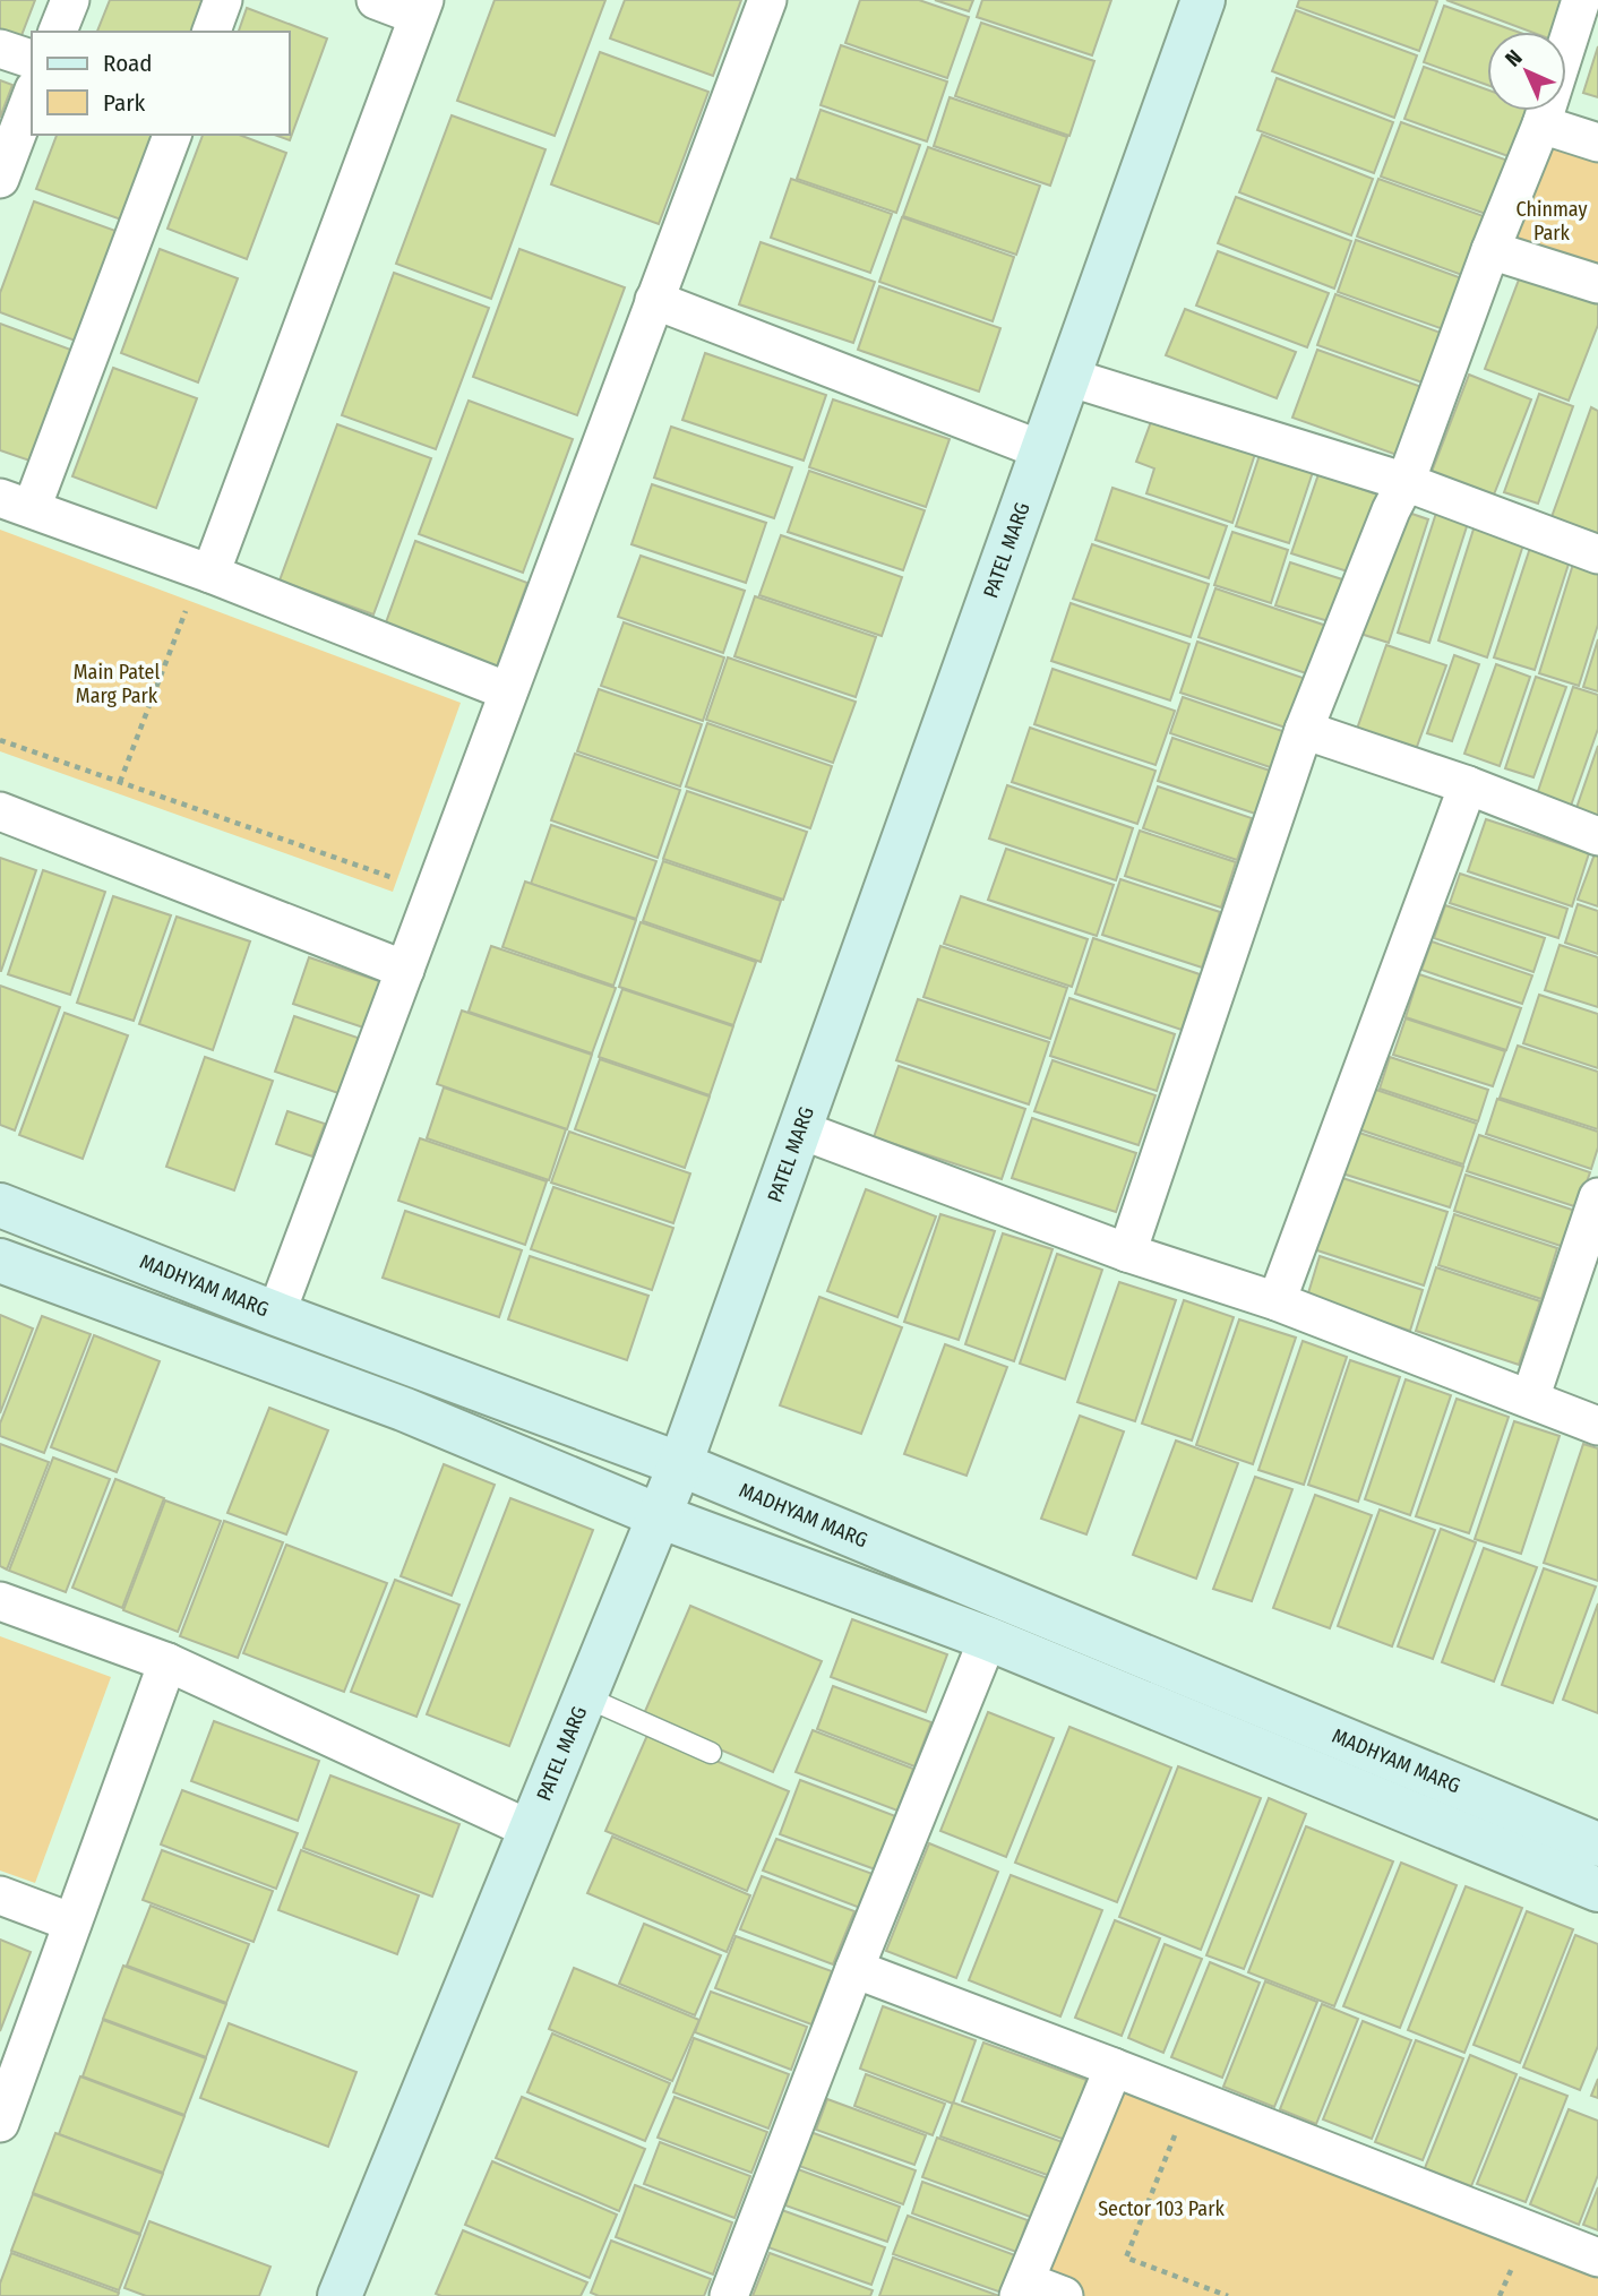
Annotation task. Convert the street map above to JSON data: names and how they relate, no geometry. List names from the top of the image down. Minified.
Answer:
{"streets":{"street":["PATEL MARG","MADHYAM MARG"]},"crossings":[["PATEL MARG","MADHYAM MARG"]],"parks":["Chinmay Park","Main Patel Marg Park","Sector 103 Park"],"legend":["Road","Park"],"north":"top left"}
